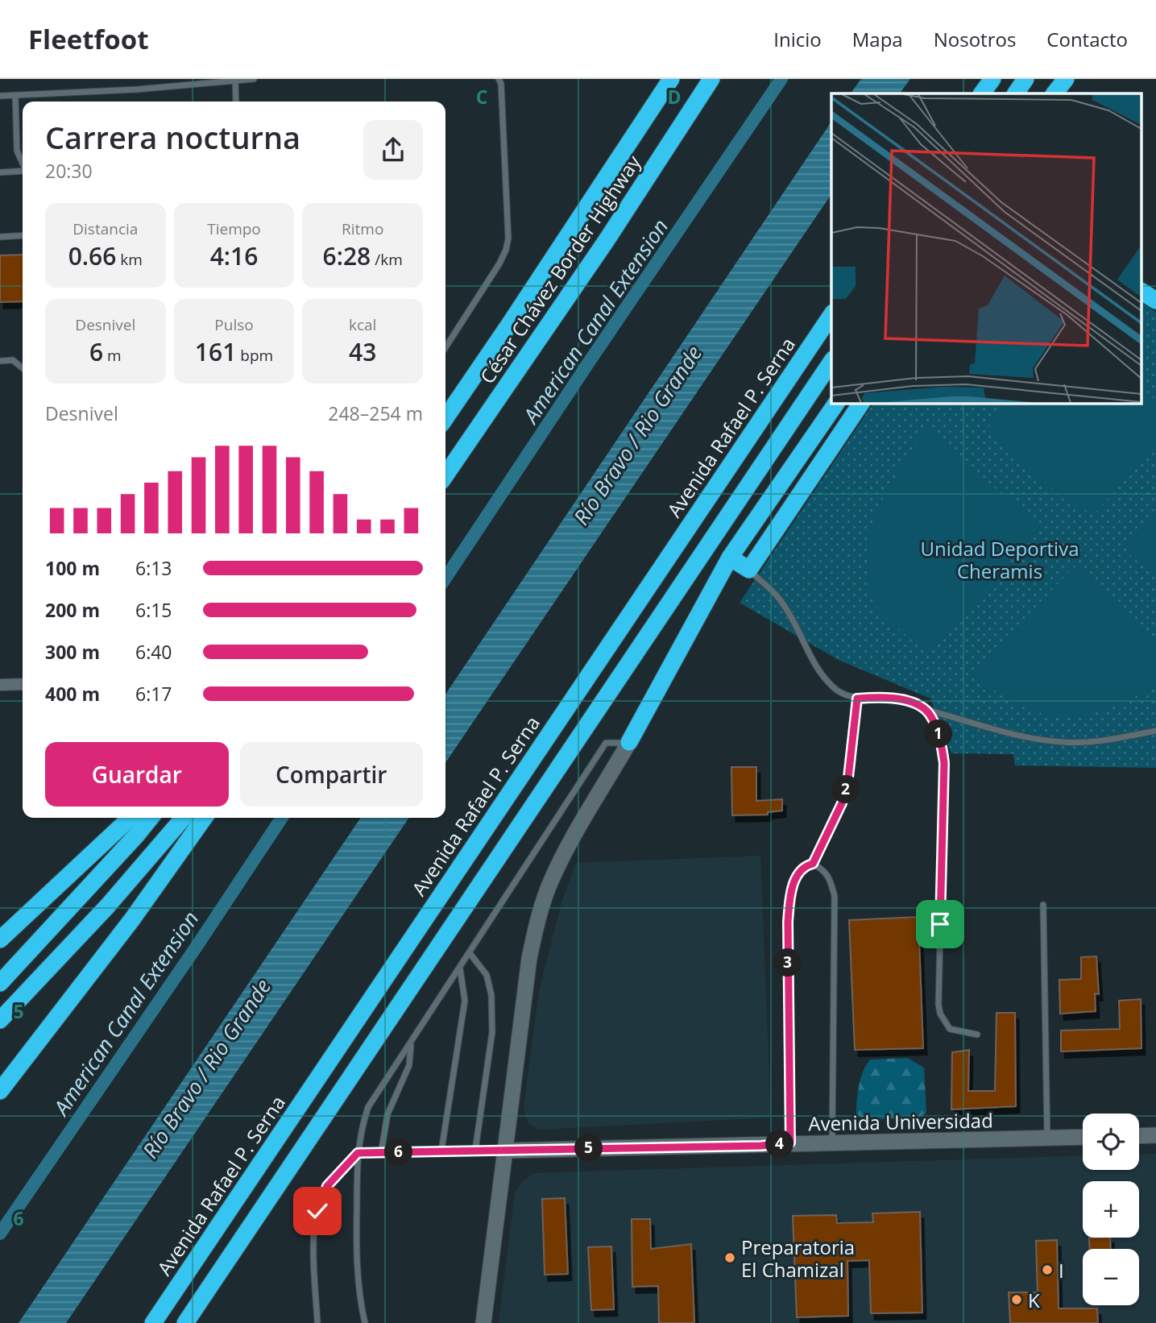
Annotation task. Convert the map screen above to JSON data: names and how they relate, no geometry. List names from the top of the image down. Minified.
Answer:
{"streets":{"highway":["César Chávez Border Highway","Avenida Rafael P. Serna"],"main road":["Avenida Universidad"]},"water":["American Canal Extension","Río Bravo / Rio Grande"],"parks":["Unidad Deportiva Cheramis"],"places":["Preparatoria El Chamizal","I","K"],"page":{"header":"Fleetfoot","nav":["Inicio","Mapa","Nosotros","Contacto"],"heading":["Carrera nocturna","20:30"],"stats":[["Distancia","0.66 km"],["Tiempo","4:16"],["Ritmo","6:28 /km"],["Desnivel","6 m"],["Pulso","161 bpm"],["kcal","43"]],"chart":["Desnivel","248–254 m"],"list":[{"name":"100 m","note":"6:13"},{"name":"200 m","note":"6:15"},{"name":"300 m","note":"6:40"},{"name":"400 m","note":"6:17"}],"pins":["1","2","3","4","5","6"],"buttons":["Guardar","Compartir"],"map_buttons":["+","−"]},"grid":{"columns":["C","D"],"rows":["5","6"]}}
